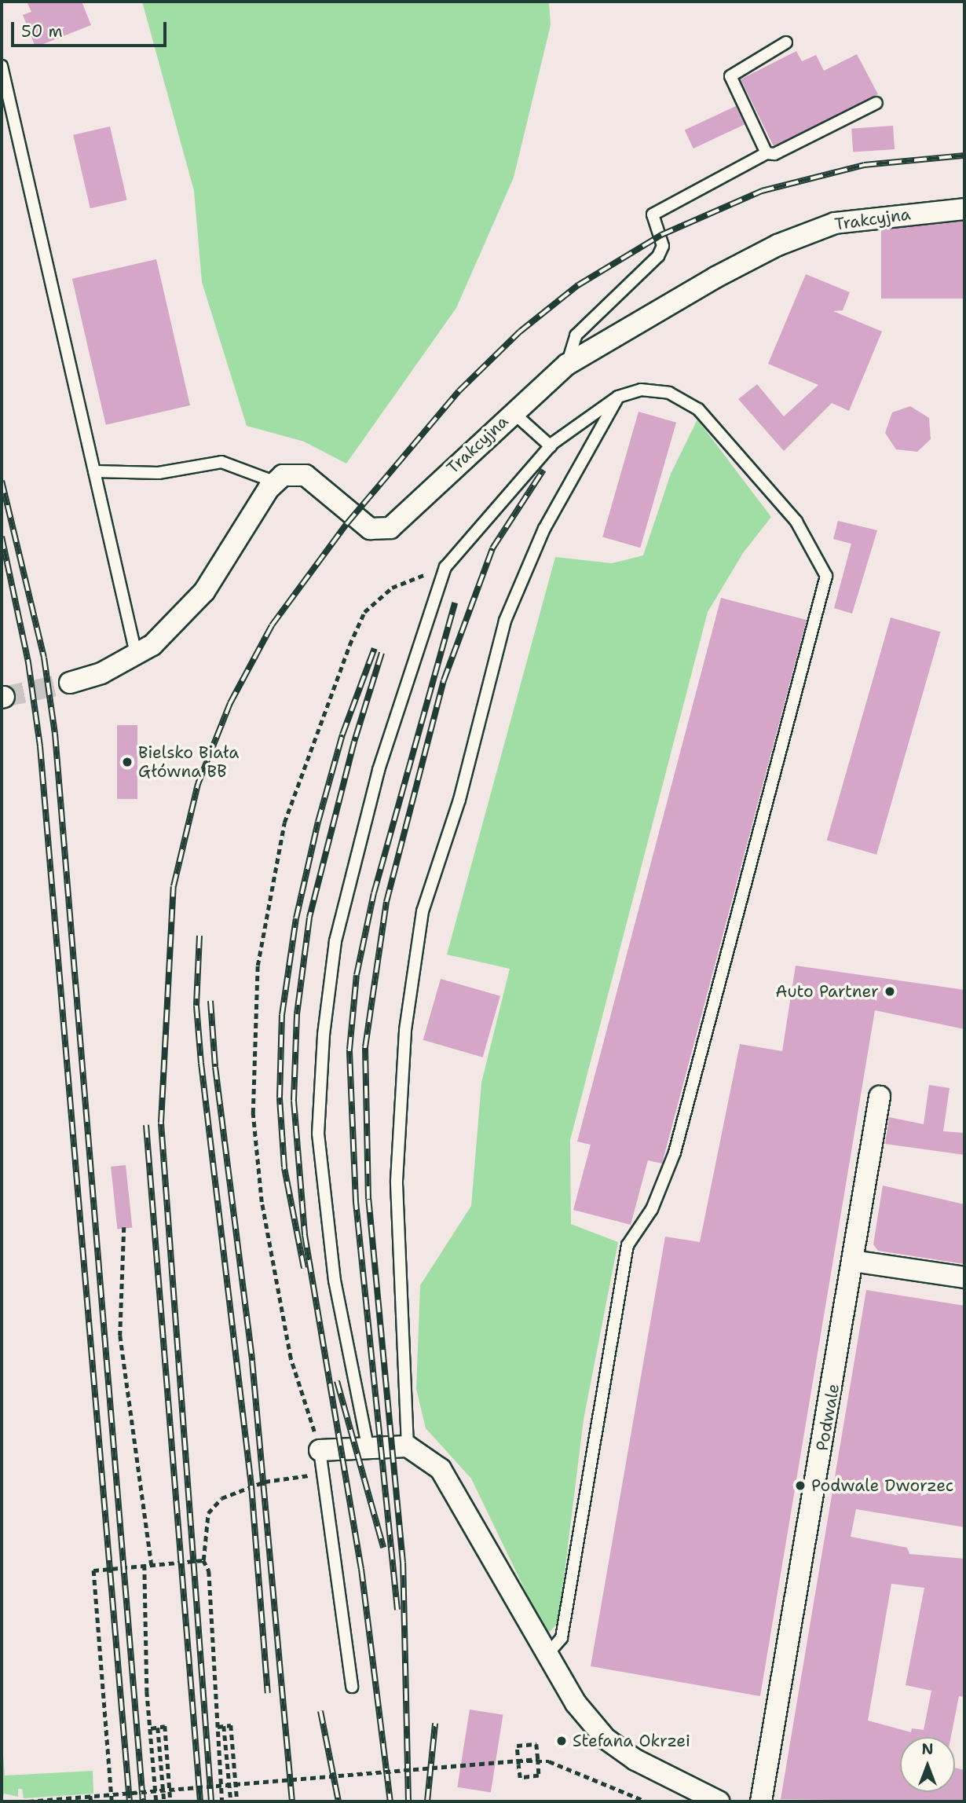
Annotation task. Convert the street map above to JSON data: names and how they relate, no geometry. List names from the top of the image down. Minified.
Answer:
{"streets":{"street":["Trakcyjna","Podwale"]},"places":["Bielsko Biała Główna BB","Auto Partner","Podwale Dworzec","Stefana Okrzei"],"scale_bar":"50 m","north":"top"}
